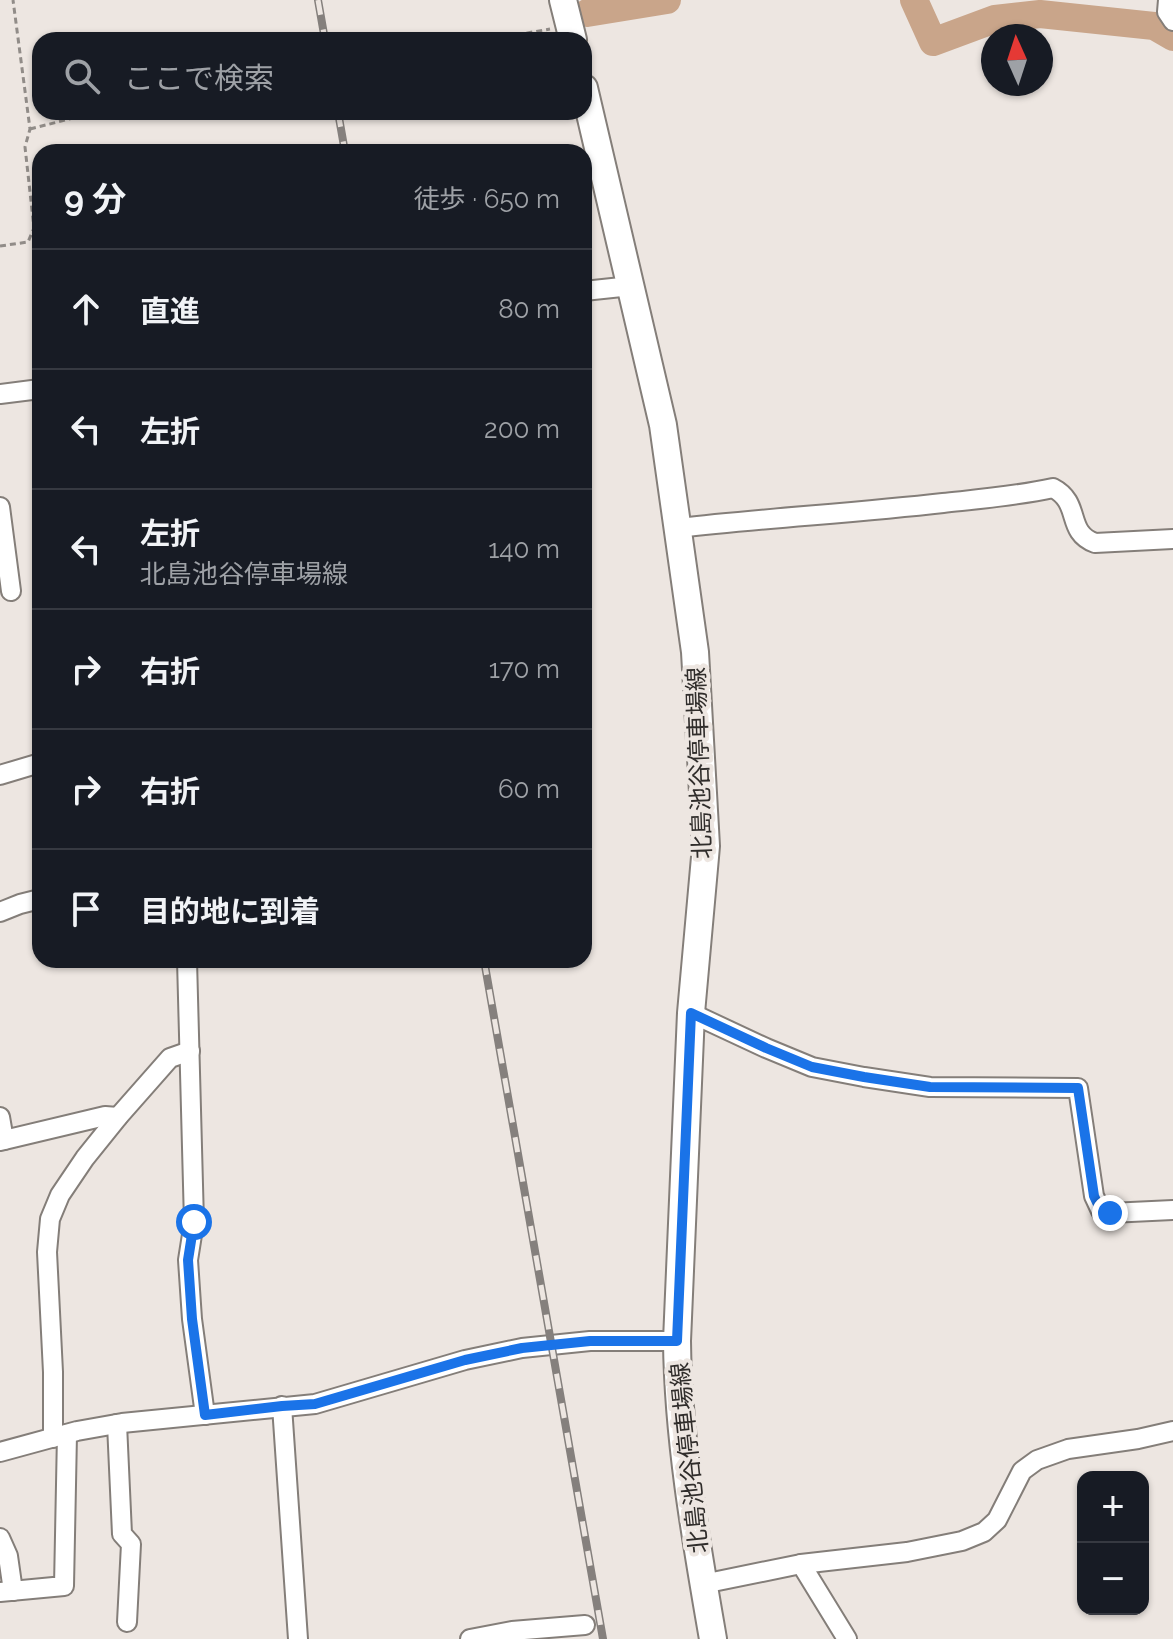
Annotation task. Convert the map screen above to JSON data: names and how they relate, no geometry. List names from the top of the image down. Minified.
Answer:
{"streets":{"main road":["北島池谷停車場線"]},"north":"top","page":{"search":"ここで検索","heading":["9 分","徒歩 · 650 m"],"list":[["直進","80 m"],["左折","200 m"],["左折","北島池谷停車場線","140 m"],["右折","170 m"],["右折","60 m"],"目的地に到着"],"map_buttons":["+","−"]}}
